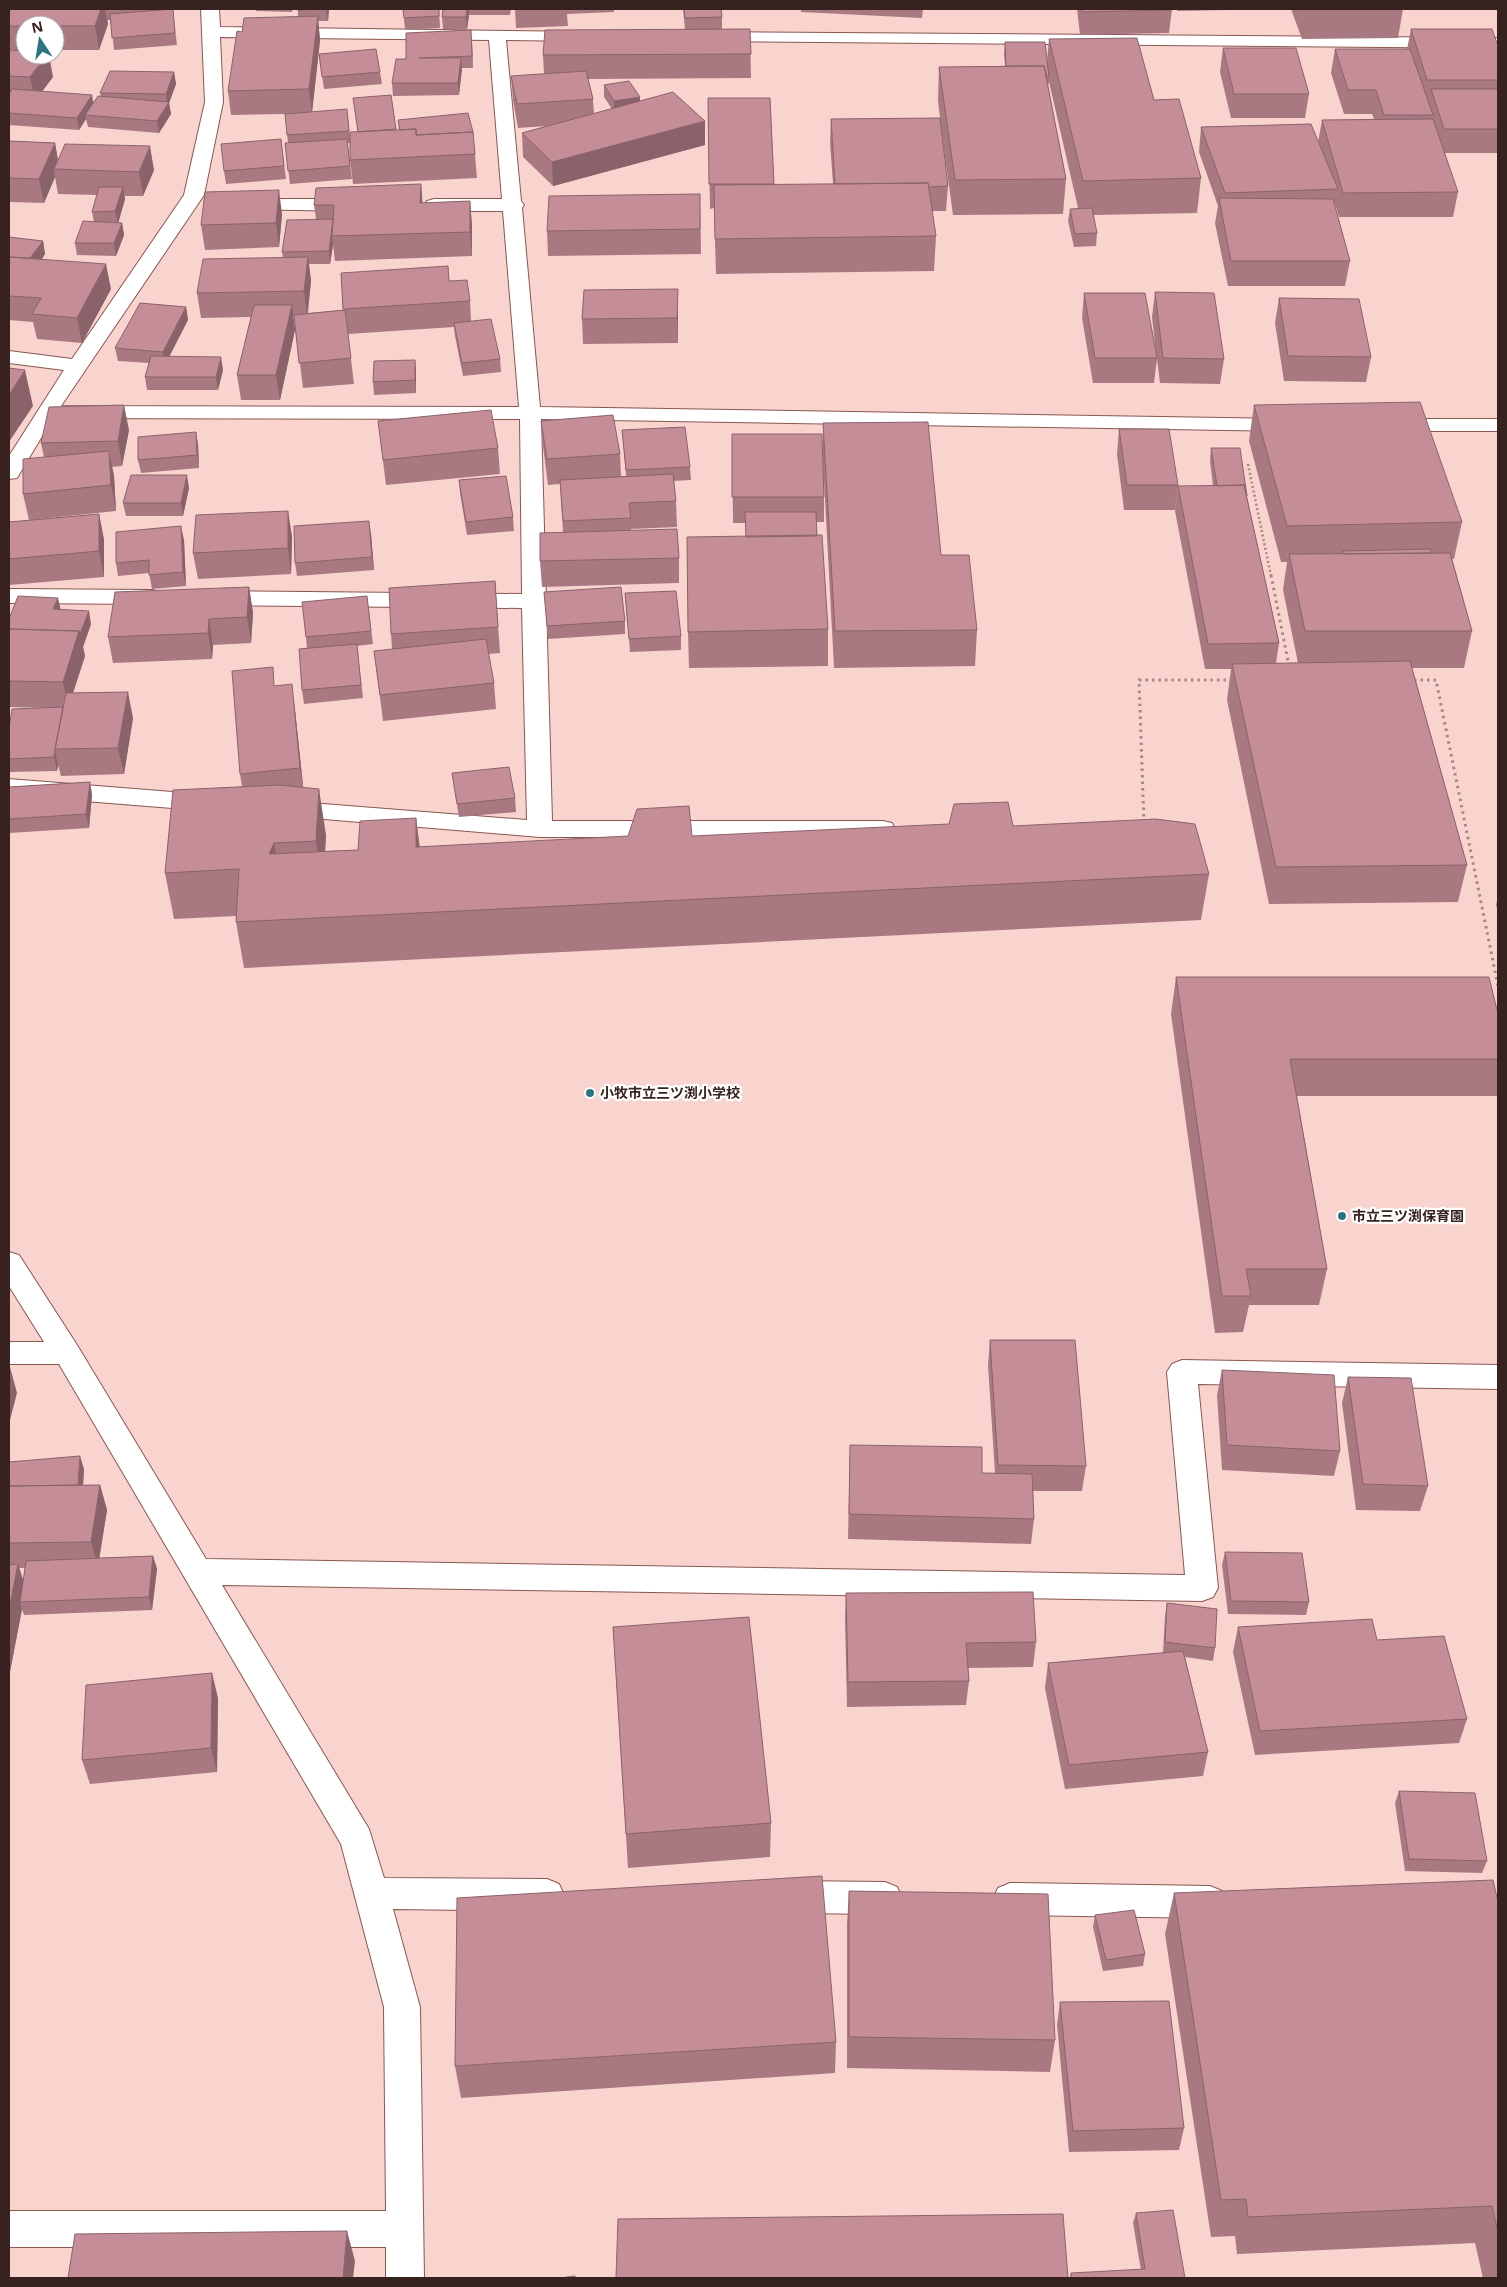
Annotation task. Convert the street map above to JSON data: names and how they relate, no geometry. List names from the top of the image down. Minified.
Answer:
{"places":["小牧市立三ツ渕小学校","市立三ツ渕保育園"],"north":"top"}
